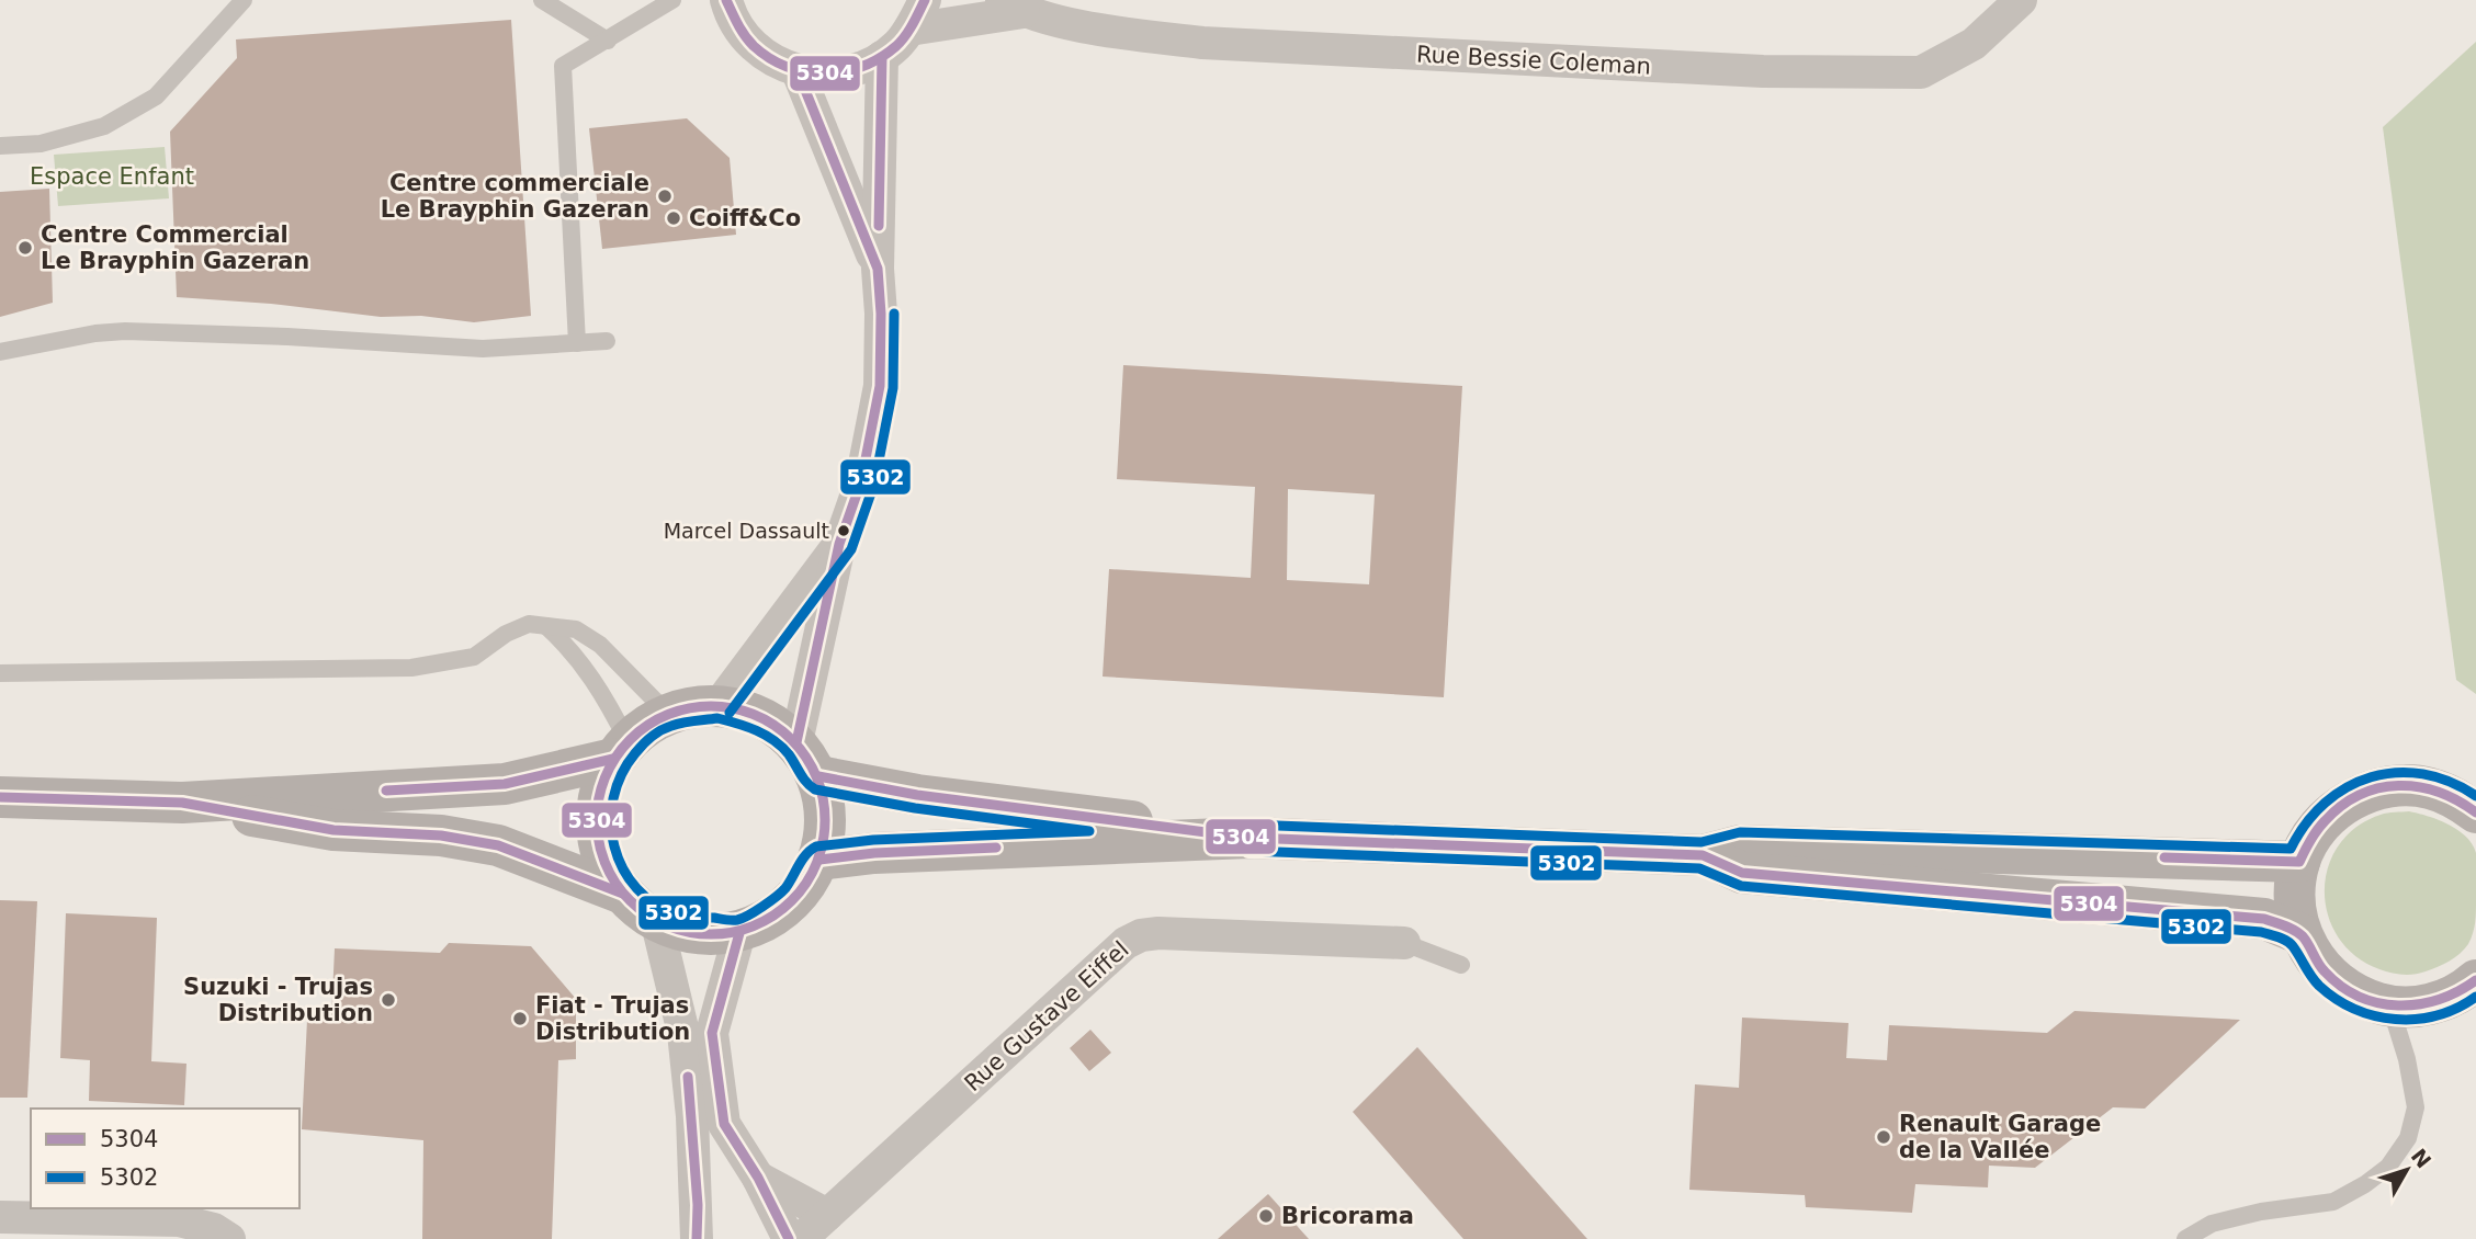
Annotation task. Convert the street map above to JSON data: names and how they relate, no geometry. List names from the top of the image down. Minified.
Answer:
{"streets":{"street":["Rue Bessie Coleman","Rue Gustave Eiffel"]},"parks":["Espace Enfant"],"places":["Centre commerciale Le Brayphin Gazeran","Coiff&Co","Centre Commercial Le Brayphin Gazeran","Marcel Dassault","Suzuki - Trujas Distribution","Fiat - Trujas Distribution","Renault Garage de la Vallée","Bricorama"],"lines":["transit line 5304","transit line 5302"],"legend":["5304","5302"],"north":"top right"}
